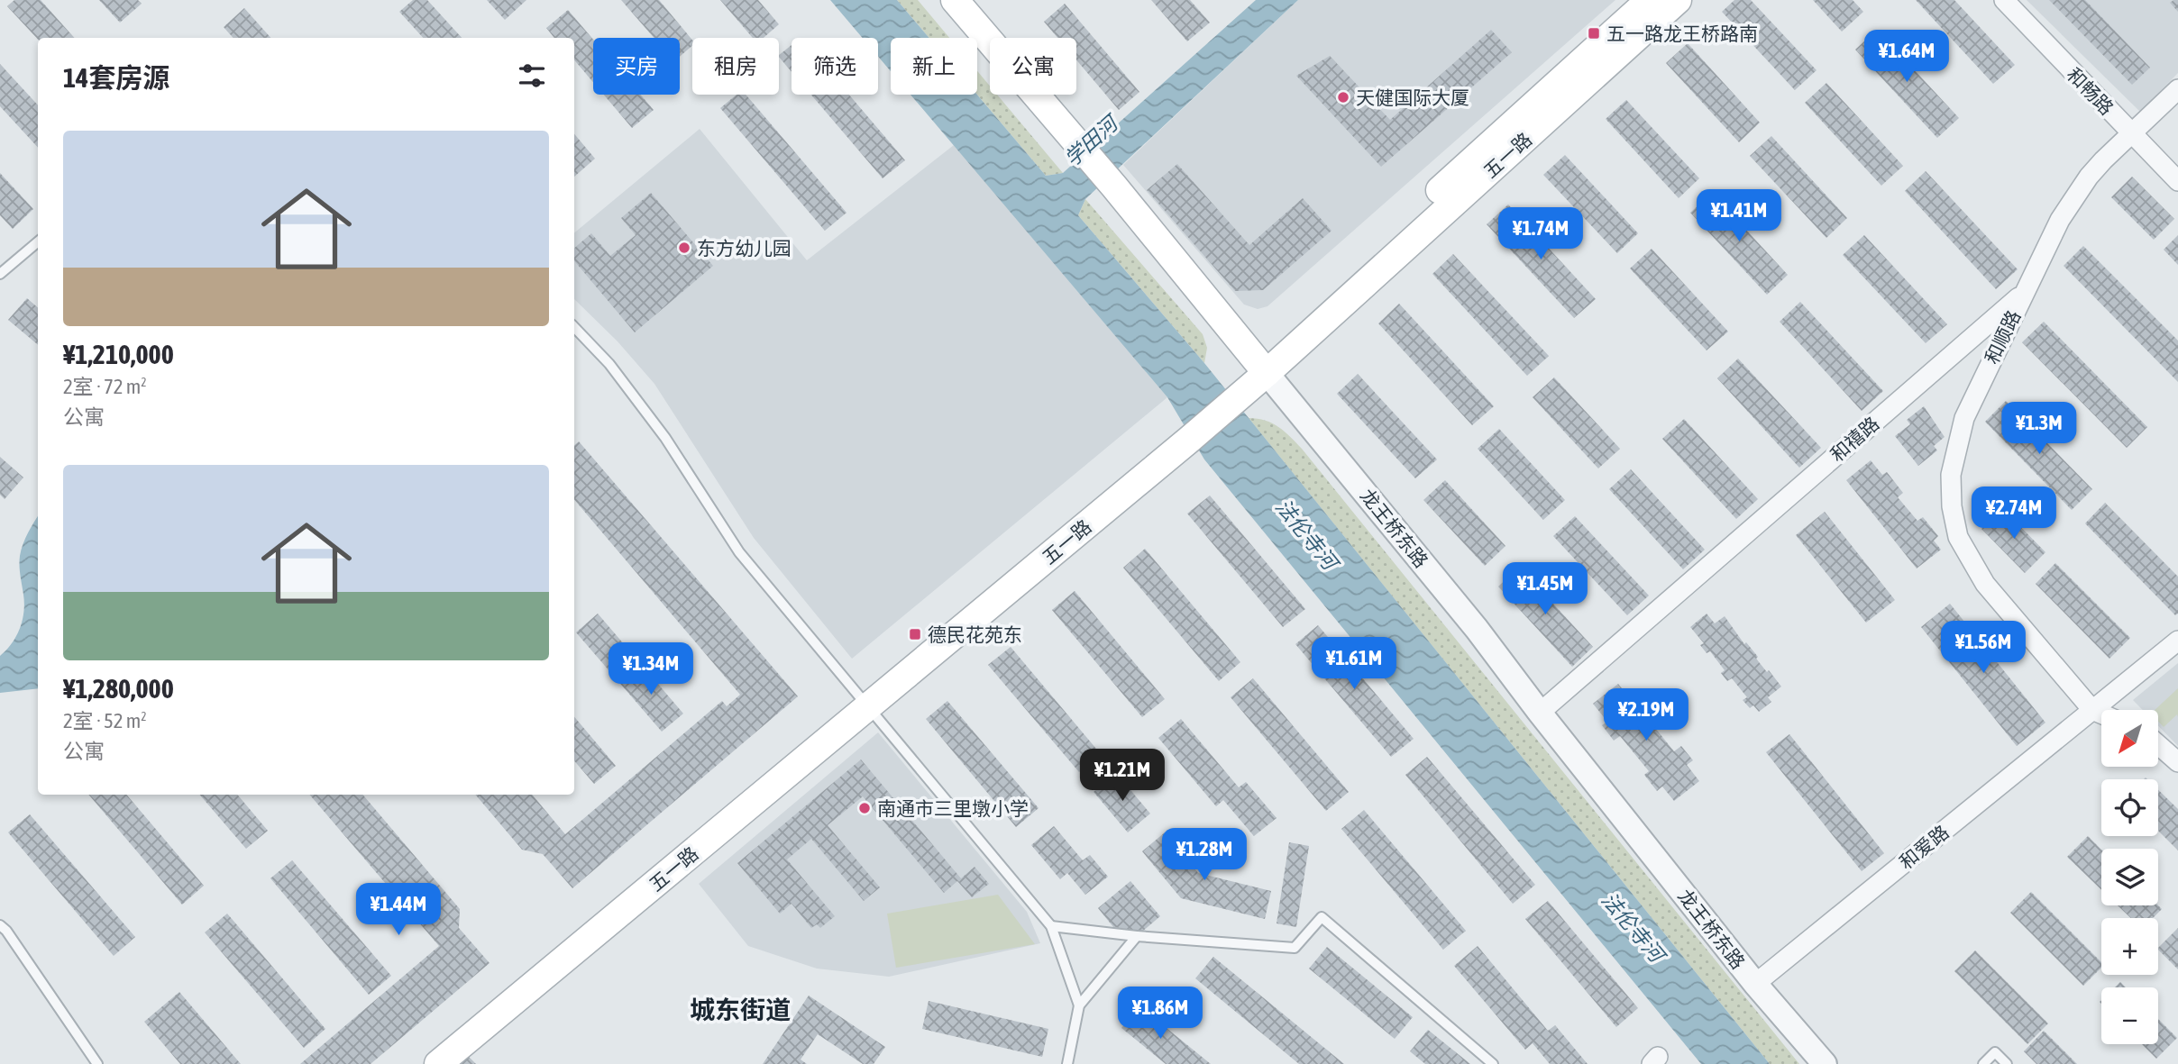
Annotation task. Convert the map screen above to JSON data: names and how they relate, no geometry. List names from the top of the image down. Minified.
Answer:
{"streets":{"main road":["五一路","龙王桥东路"],"street":["和畅路","和顺路","和禧路","和爱路"]},"crossings":[["和畅路","和禧路"],["五一路","龙王桥东路"],["和顺路","和禧路"],["和顺路","和爱路"],["和禧路","龙王桥东路"],["龙王桥东路","和爱路"]],"districts":["城东街道"],"water":["学田河","法伦寺河"],"places":{"transit":["五一路龙王桥路南","德民花苑东"],"other":["天健国际大厦","东方幼儿园","南通市三里墩小学"]},"north":"bottom left","page":{"price":["¥1.64M","¥1.41M","¥1.74M","¥1.3M","¥2.74M","¥1.45M","¥1.56M","¥1.61M","¥1.34M","¥2.19M","¥1.21M","¥1.28M","¥1.44M","¥1.86M"],"chip":["买房","租房","筛选","新上","公寓"],"heading":"14套房源","list":[{"name":"¥1,210,000","note":"2室 · 72 m² · 公寓"},{"name":"¥1,280,000","note":"2室 · 52 m² · 公寓"}],"map_buttons":["+","−"]}}
